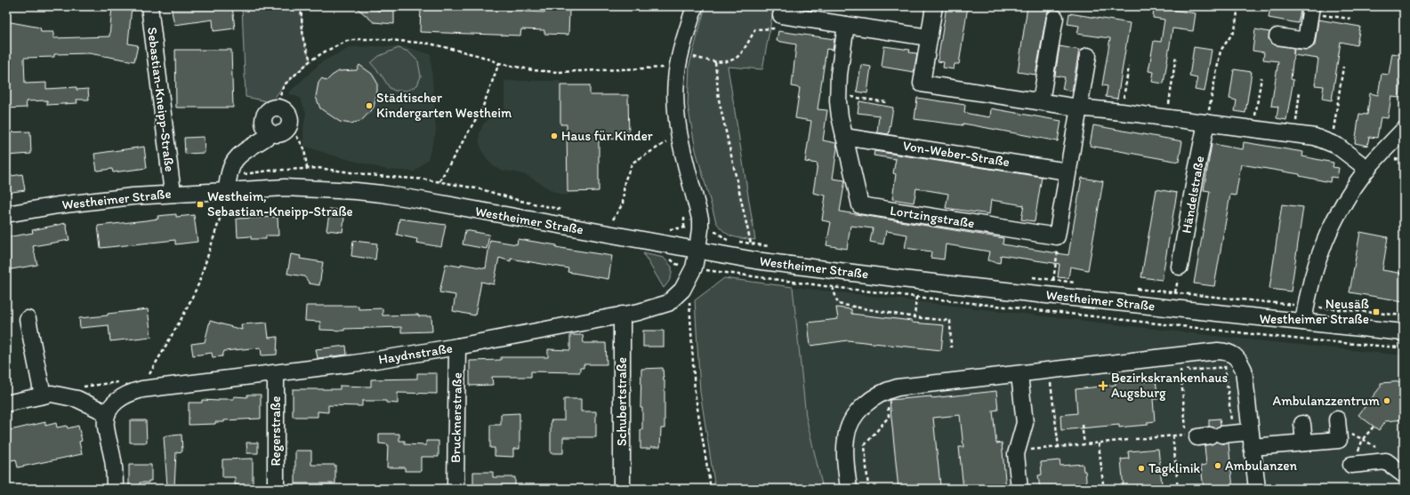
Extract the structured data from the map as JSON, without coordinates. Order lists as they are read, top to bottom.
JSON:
{
  "streets": {
    "street": [
      "Sebastian-Kneipp-Straße",
      "Von-Weber-Straße",
      "Händelstraße",
      "Westheimer Straße",
      "Lortzingstraße",
      "Haydnstraße",
      "Schubertstraße",
      "Brucknerstraße",
      "Regerstraße"
    ]
  },
  "crossings": [
    ["Sebastian-Kneipp-Straße", "Westheimer Straße"],
    ["Von-Weber-Straße", "Lortzingstraße"],
    ["Westheimer Straße", "Haydnstraße"],
    ["Haydnstraße", "Schubertstraße"],
    ["Haydnstraße", "Brucknerstraße"],
    ["Haydnstraße", "Regerstraße"]
  ],
  "places": {
    "other": [
      "Städtischer Kindergarten Westheim",
      "Haus für Kinder",
      "Ambulanzzentrum",
      "Ambulanzen",
      "Tagklinik"
    ],
    "transit": ["Westheim, Sebastian-Kneipp-Straße", "Neusäß Westheimer Straße"],
    "health": ["Bezirkskrankenhaus Augsburg"]
  }
}
